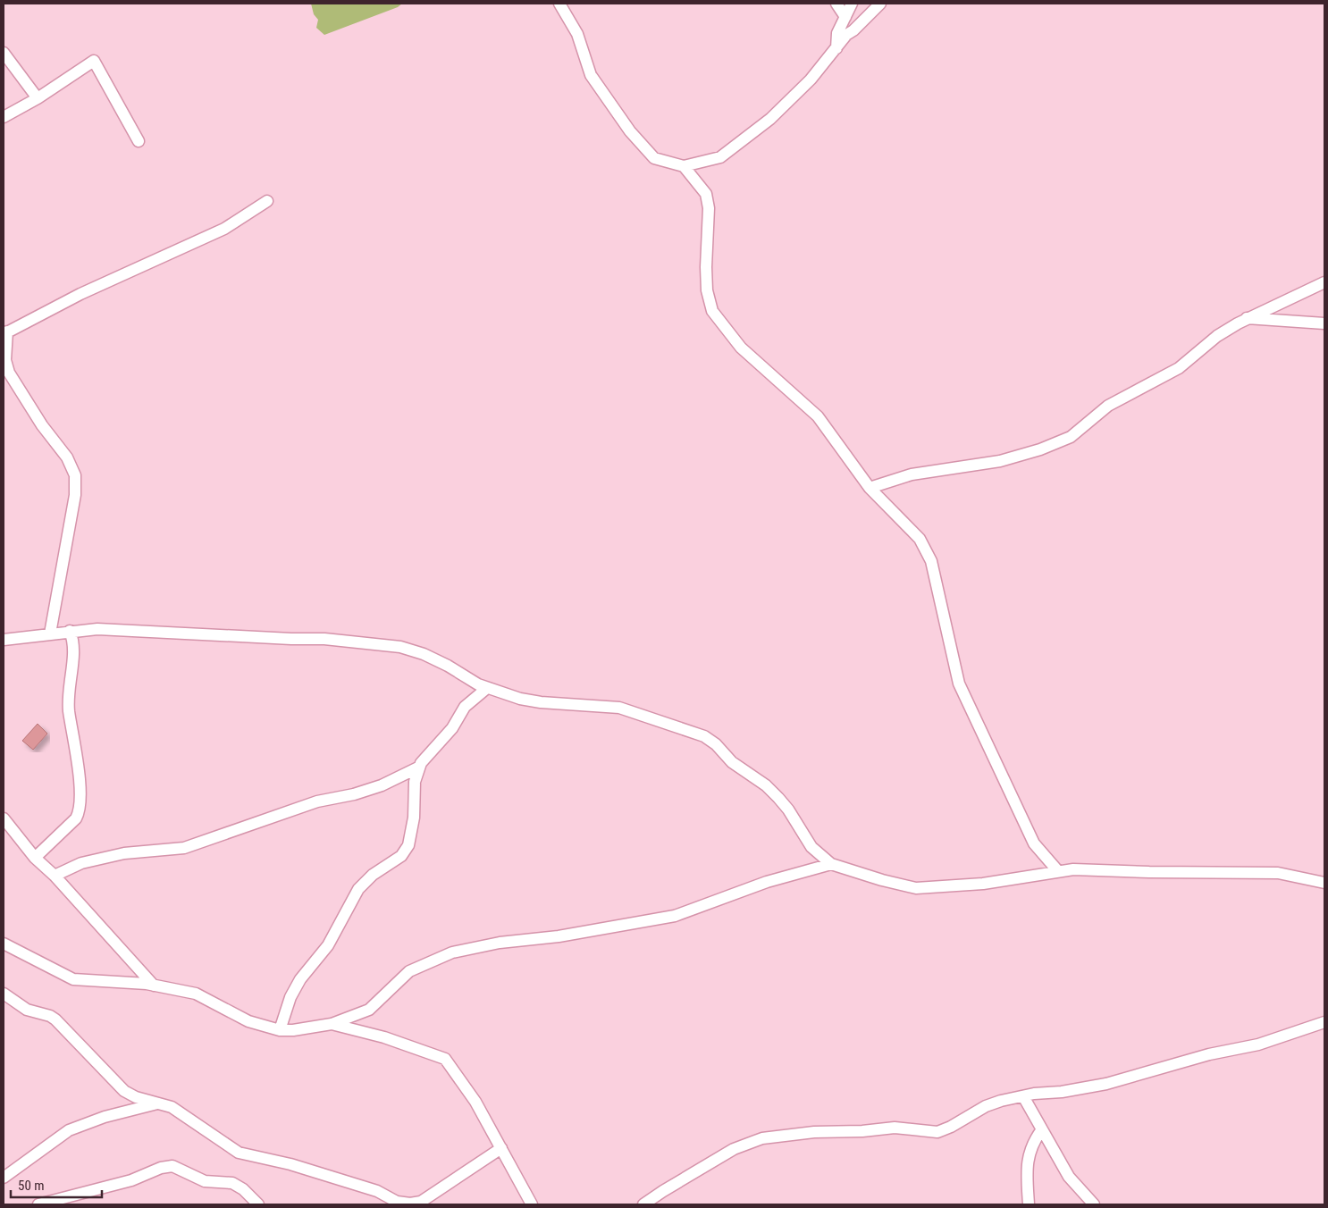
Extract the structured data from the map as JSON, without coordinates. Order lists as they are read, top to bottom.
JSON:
{
  "scale_bar": "50 m"
}
